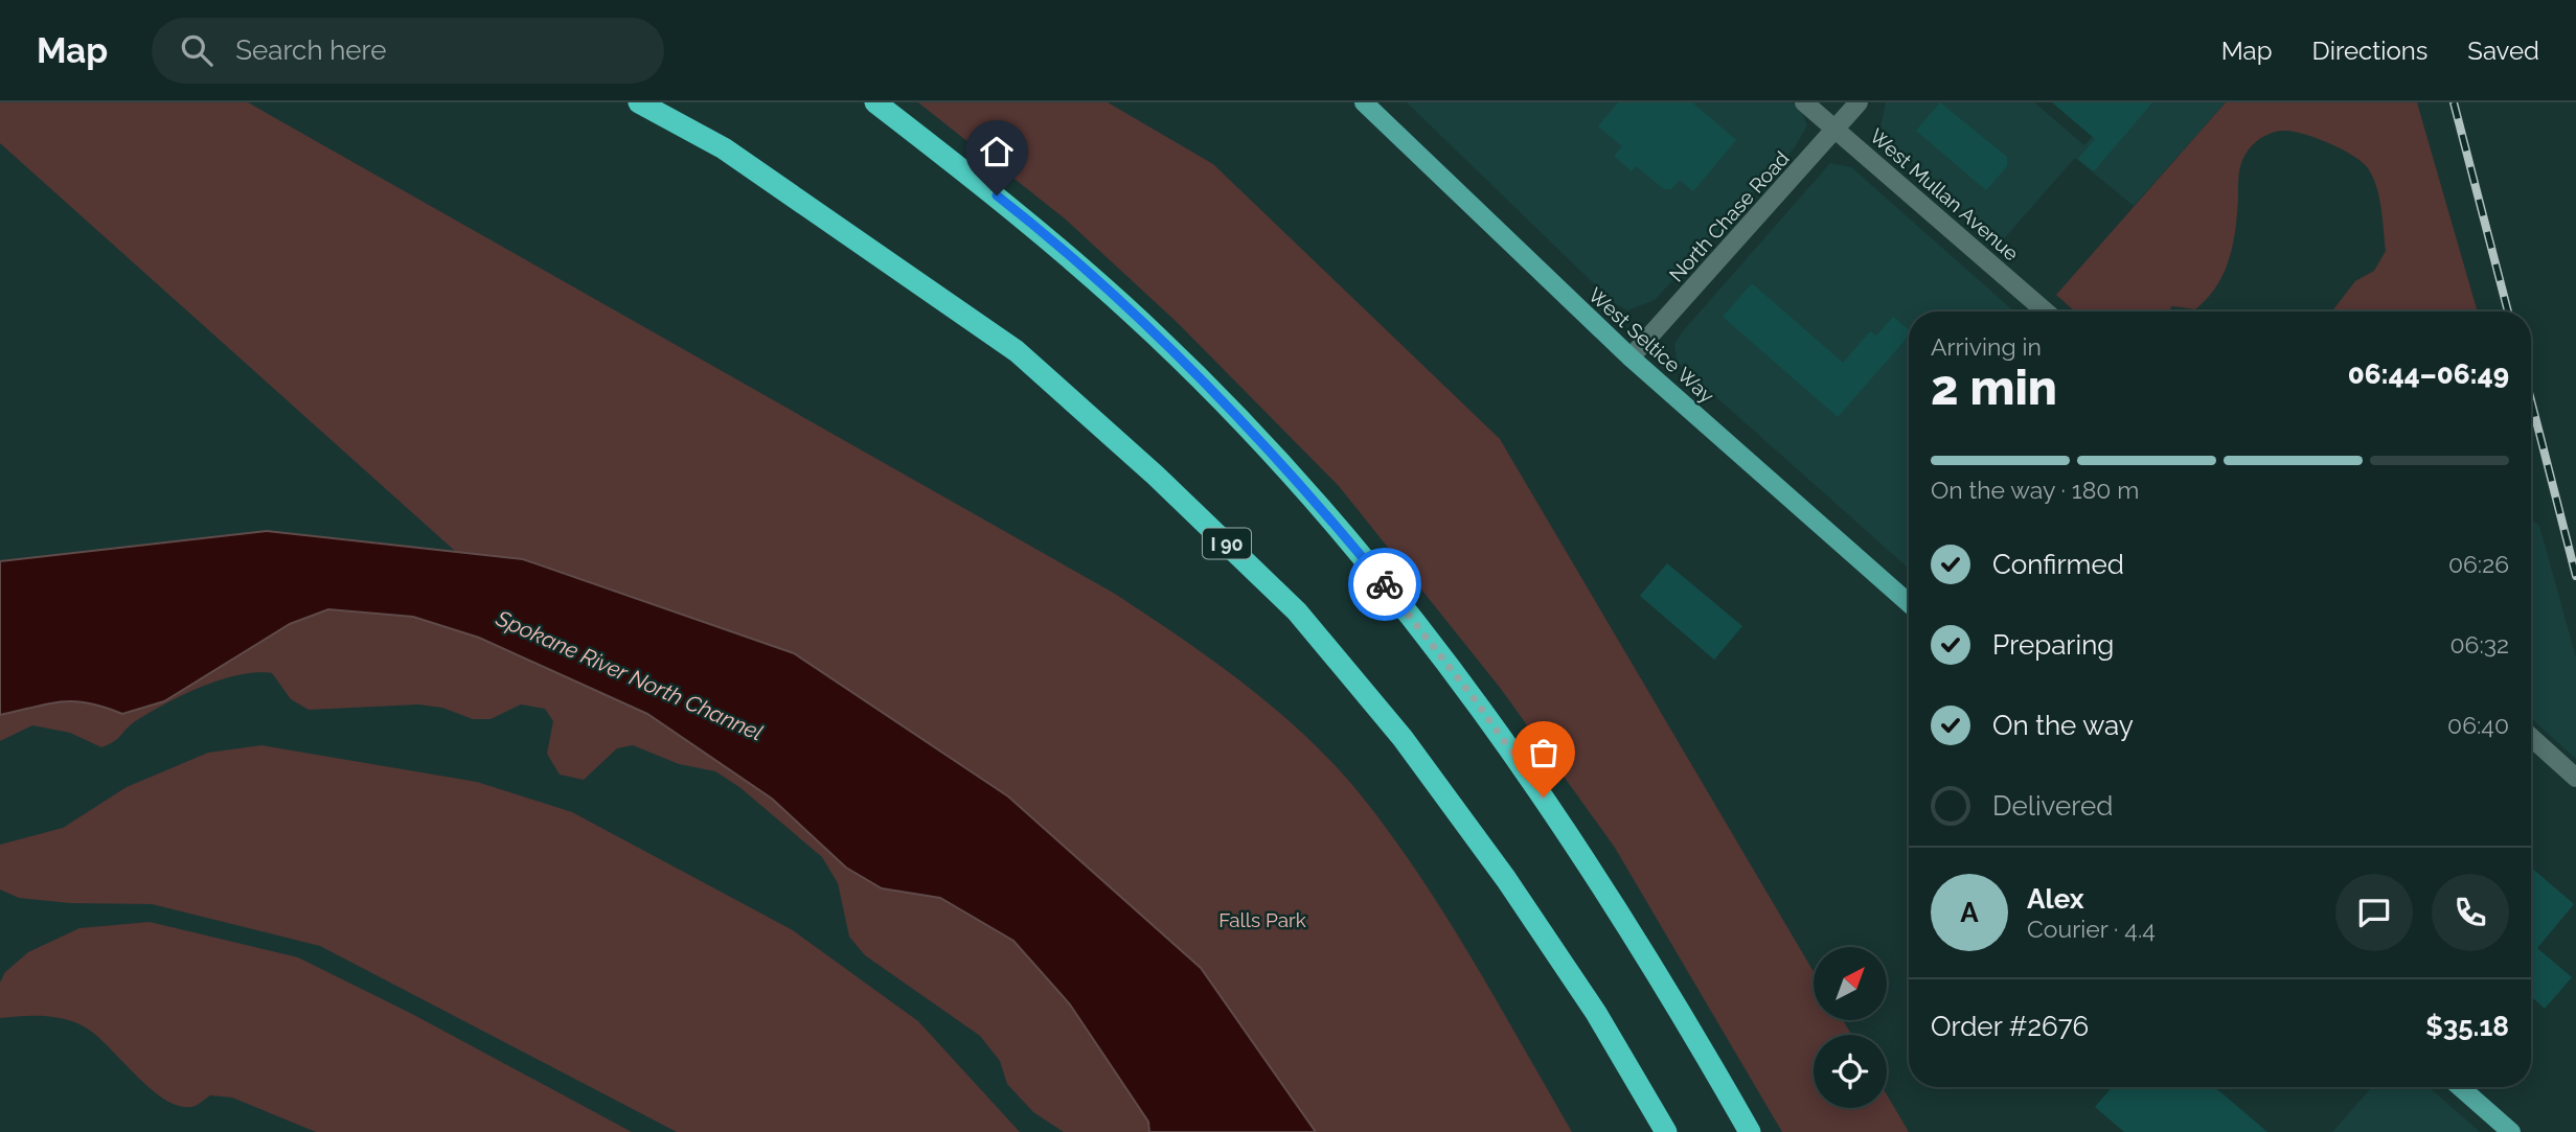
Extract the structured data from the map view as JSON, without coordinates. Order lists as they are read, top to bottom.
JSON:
{
  "streets": {
    "highway": ["I 90"],
    "main road": ["West Seltice Way"],
    "street": ["West Mullan Avenue", "North Chase Road"]
  },
  "crossings": [
    ["West Mullan Avenue", "North Chase Road"],
    ["North Chase Road", "West Seltice Way"]
  ],
  "water": ["Spokane River North Channel"],
  "parks": ["Falls Park"],
  "north": "top right",
  "page": {
    "header": "Map",
    "search": "Search here",
    "nav": ["Map", "Directions", "Saved"],
    "heading": ["2 min", "Arriving in", "06:44–06:49"],
    "panel": [
      "Alex",
      "Courier · 4.4",
      "Order #2676",
      "$35.18"
    ],
    "bar": "On the way · 180 m",
    "list": [
      ["Confirmed", "06:26"],
      ["Preparing", "06:32"],
      ["On the way", "06:40"],
      "Delivered"
    ],
    "round": "A"
  }
}
